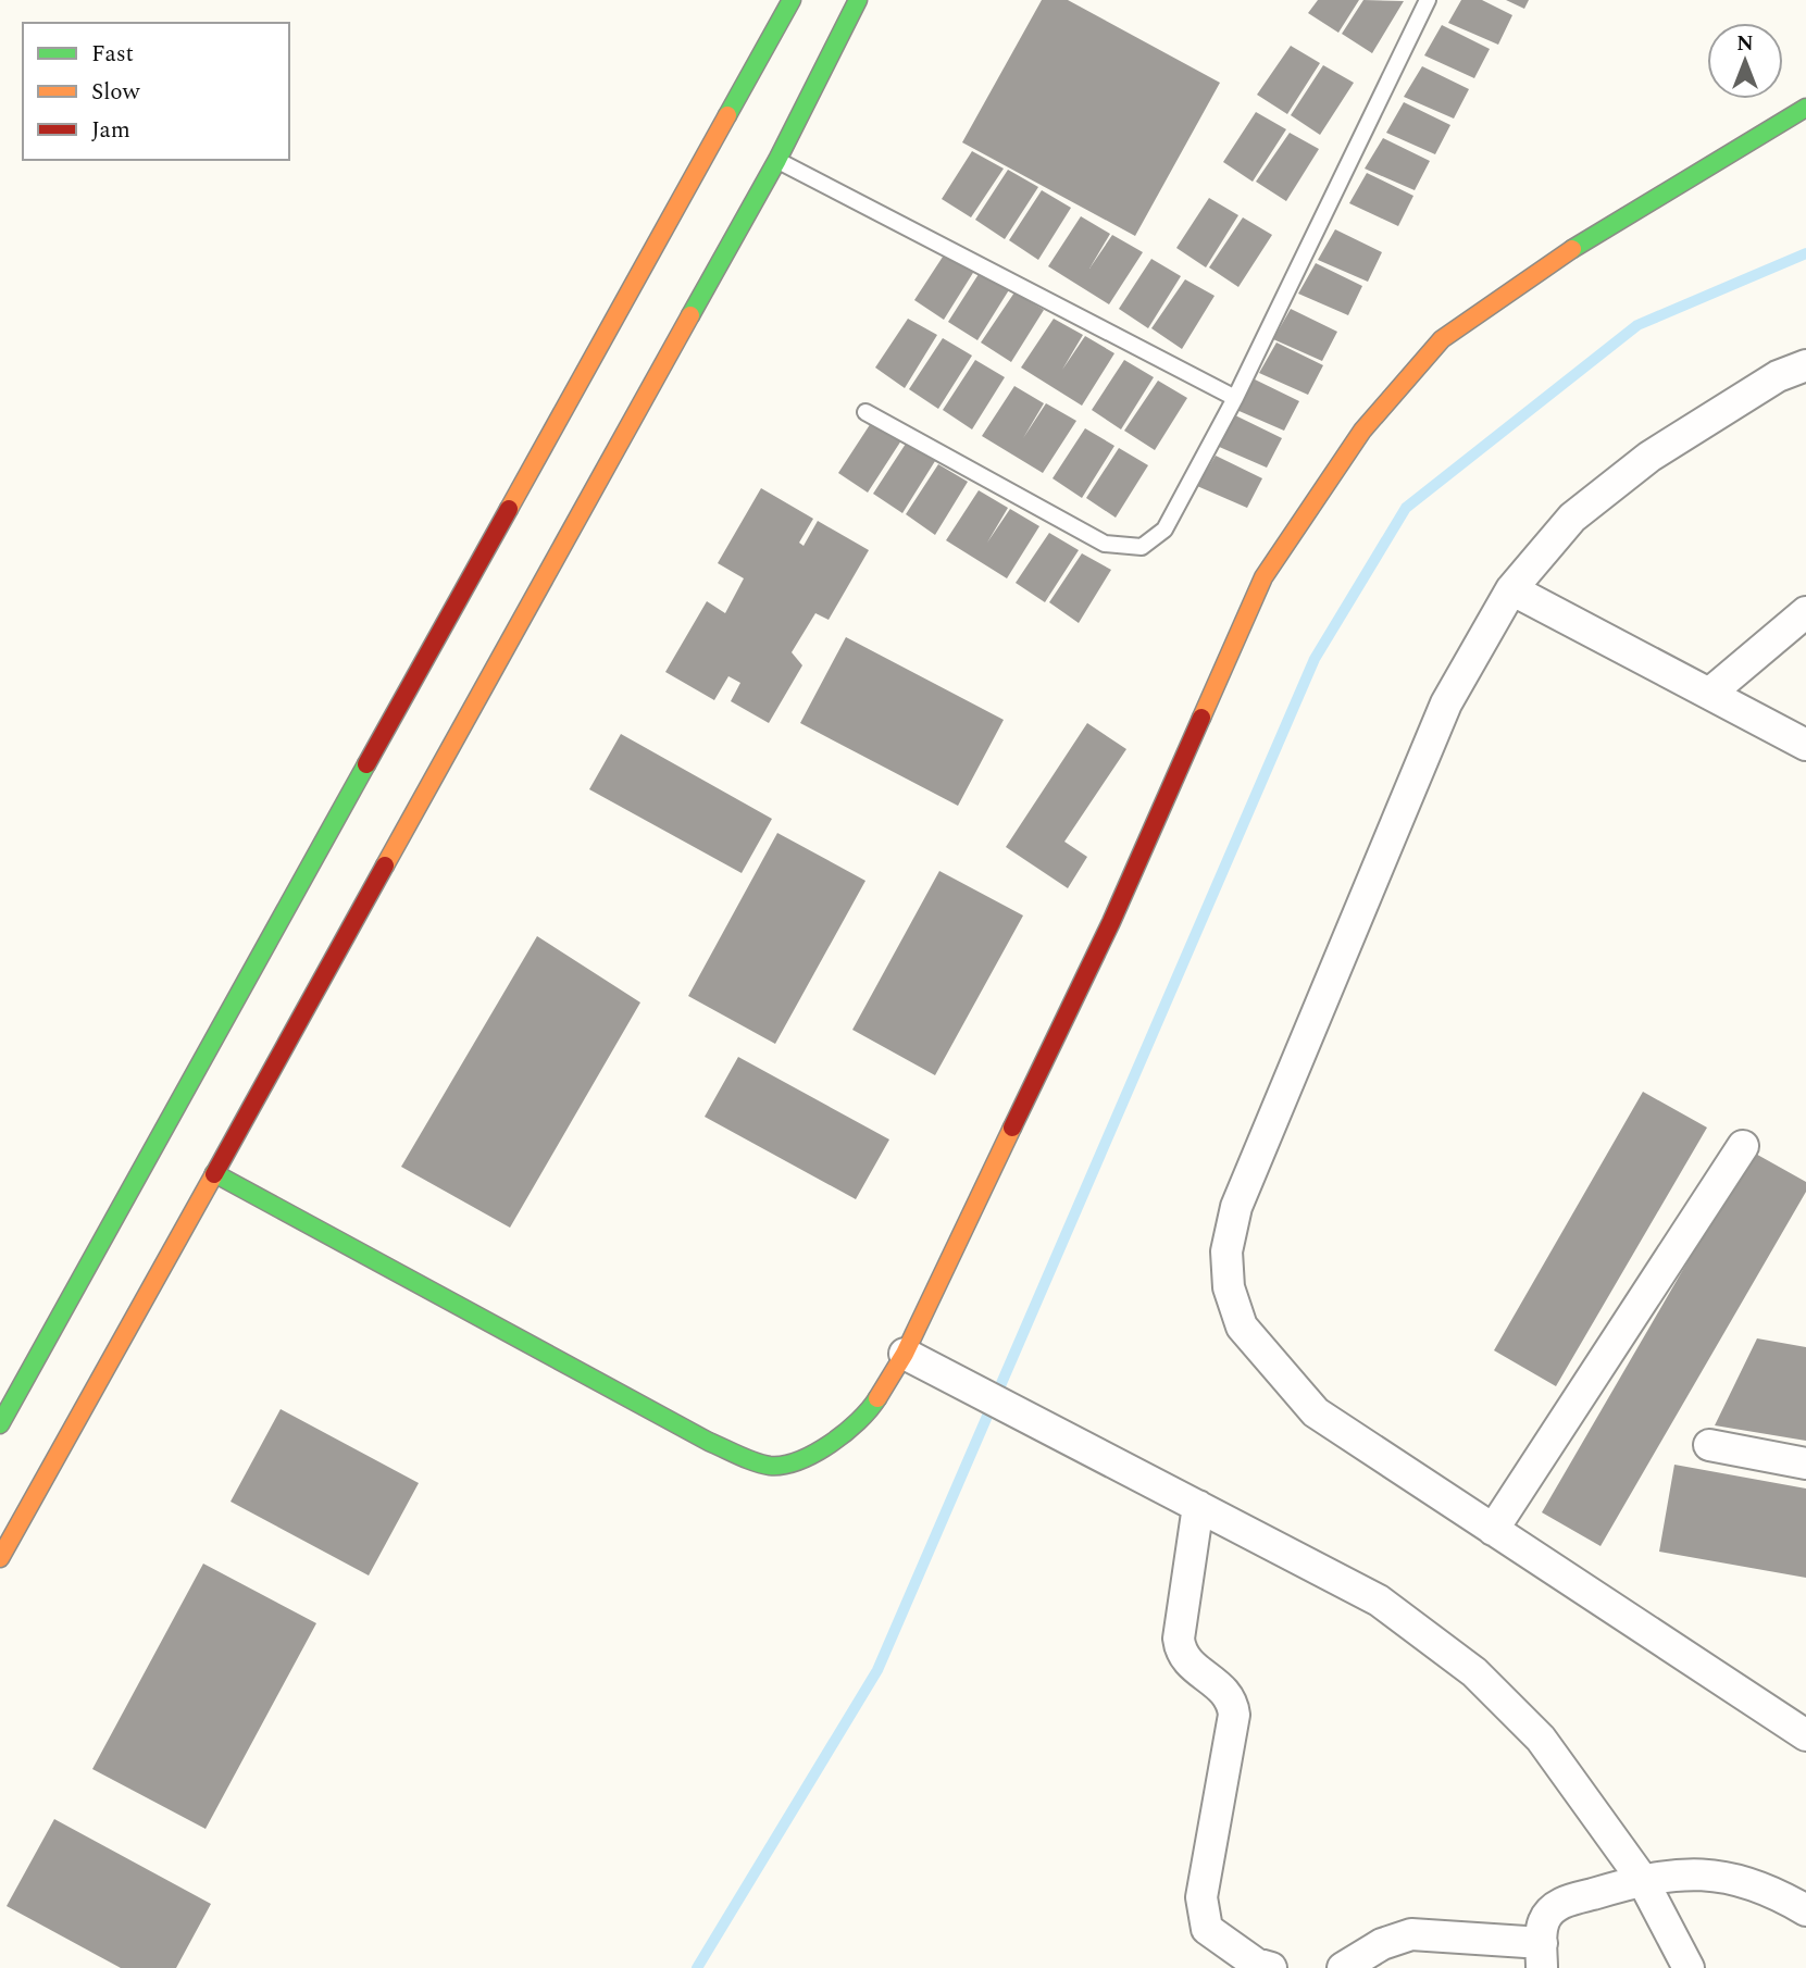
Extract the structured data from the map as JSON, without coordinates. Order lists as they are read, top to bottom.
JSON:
{
  "legend": ["Fast", "Slow", "Jam"],
  "north": "top"
}
